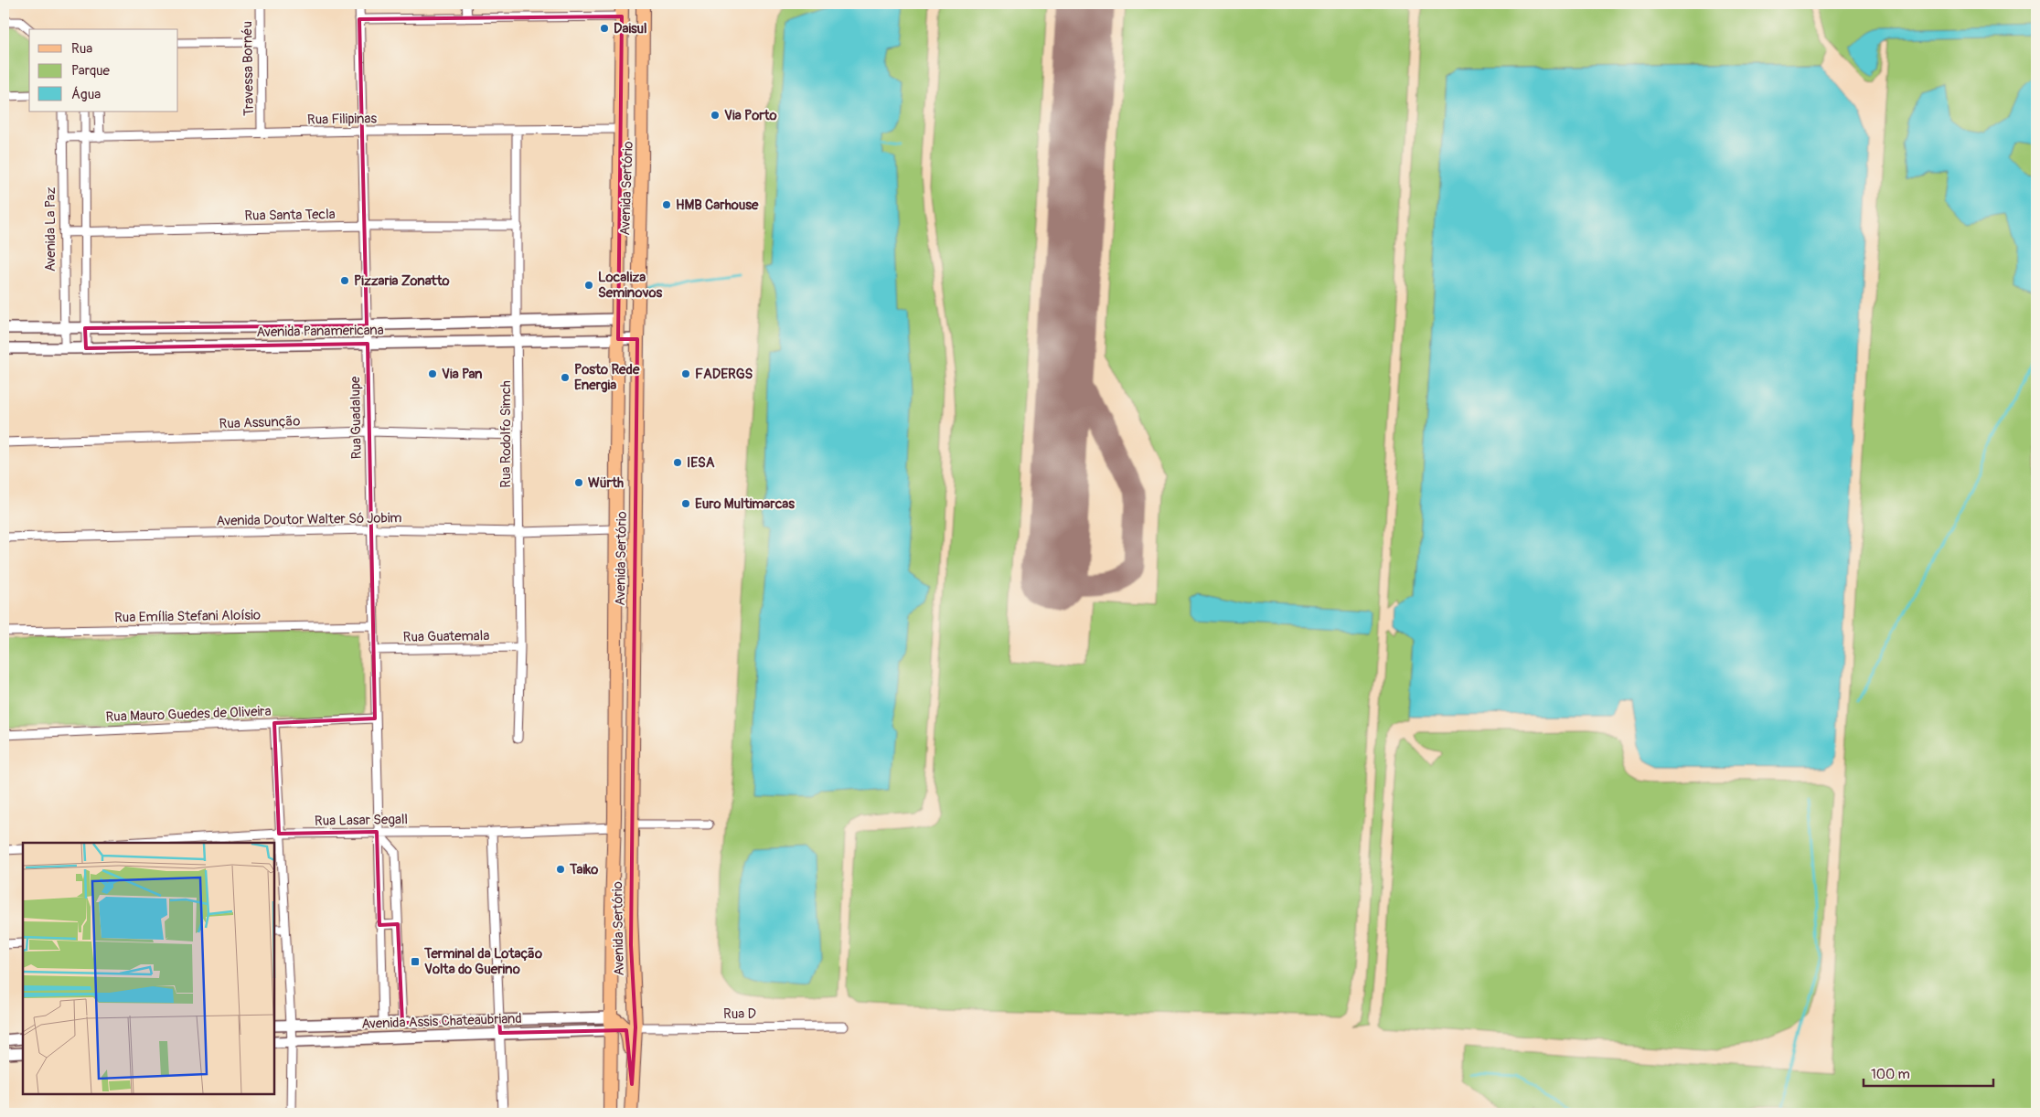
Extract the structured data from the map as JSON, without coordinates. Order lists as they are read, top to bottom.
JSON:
{
  "streets": {
    "main road": ["Avenida Sertório"],
    "street": [
      "Travessa Bornéu",
      "Rua Filipinas",
      "Rua Santa Tecla",
      "Avenida La Paz",
      "Avenida Panamericana",
      "Rua Guadalupe",
      "Rua Assunção",
      "Rua Rodolfo Simch",
      "Avenida Doutor Walter Só Jobim",
      "Rua Emília Stefani Aloísio",
      "Rua Guatemala",
      "Rua Mauro Guedes de Oliveira",
      "Rua Lasar Segall",
      "Rua D",
      "Avenida Assis Chateaubriand"
    ]
  },
  "crossings": [
    ["Travessa Bornéu", "Rua Filipinas"],
    ["Rua Filipinas", "Avenida Sertório"],
    ["Rua Filipinas", "Avenida La Paz"],
    ["Rua Filipinas", "Rua Guadalupe"],
    ["Rua Filipinas", "Rua Rodolfo Simch"],
    ["Avenida Sertório", "Avenida Panamericana"],
    ["Avenida Sertório", "Avenida Doutor Walter Só Jobim"],
    ["Avenida Sertório", "Rua Lasar Segall"],
    ["Avenida Sertório", "Rua D"],
    ["Avenida Sertório", "Avenida Assis Chateaubriand"],
    ["Rua Santa Tecla", "Avenida La Paz"],
    ["Rua Santa Tecla", "Rua Guadalupe"],
    ["Rua Santa Tecla", "Rua Rodolfo Simch"],
    ["Avenida La Paz", "Avenida Panamericana"],
    ["Avenida Panamericana", "Rua Guadalupe"],
    ["Avenida Panamericana", "Rua Rodolfo Simch"],
    ["Rua Guadalupe", "Rua Assunção"],
    ["Rua Guadalupe", "Avenida Doutor Walter Só Jobim"],
    ["Rua Guadalupe", "Rua Emília Stefani Aloísio"],
    ["Rua Guadalupe", "Rua Guatemala"],
    ["Rua Guadalupe", "Rua Mauro Guedes de Oliveira"],
    ["Rua Guadalupe", "Rua Lasar Segall"],
    ["Rua Guadalupe", "Avenida Assis Chateaubriand"],
    ["Rua Assunção", "Rua Rodolfo Simch"],
    ["Rua Rodolfo Simch", "Avenida Doutor Walter Só Jobim"],
    ["Rua Rodolfo Simch", "Rua Guatemala"]
  ],
  "places": {
    "other": [
      "Daisul",
      "Via Porto",
      "HMB Carhouse",
      "Pizzaria Zonatto",
      "Localiza Seminovos",
      "Via Pan",
      "FADERGS",
      "Posto Rede Energia",
      "IESA",
      "Würth",
      "Euro Multimarcas",
      "Taiko"
    ],
    "transit": ["Terminal da Lotação Volta do Guerino"]
  },
  "legend": ["Rua", "Parque", "Água"],
  "scale_bar": "100 m"
}
